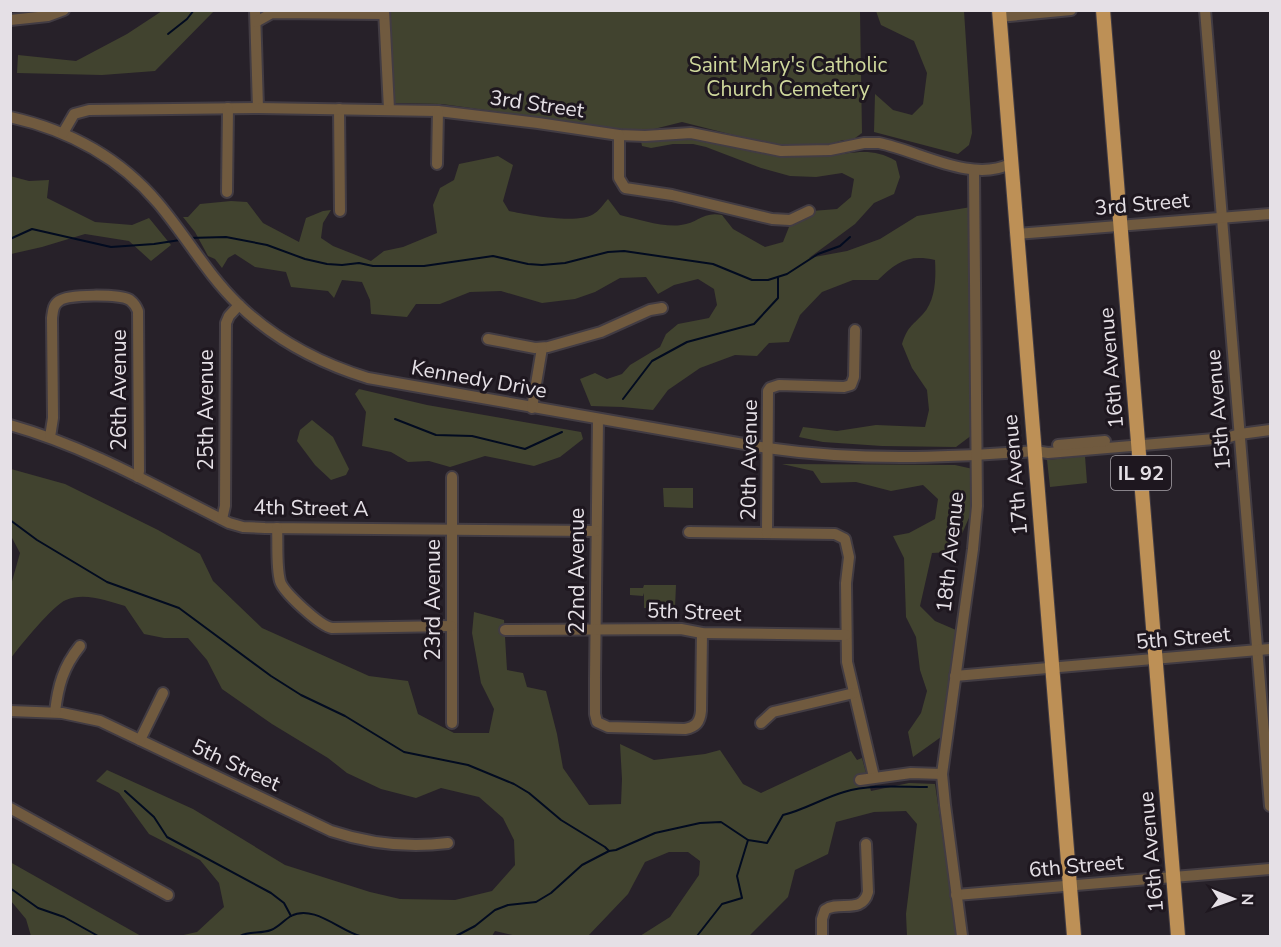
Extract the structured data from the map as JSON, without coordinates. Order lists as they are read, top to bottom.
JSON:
{
  "streets": {
    "main road": ["16th Avenue", "IL 92", "17th Avenue"],
    "street": [
      "3rd Street",
      "Kennedy Drive",
      "26th Avenue",
      "25th Avenue",
      "15th Avenue",
      "20th Avenue",
      "4th Street A",
      "18th Avenue",
      "22nd Avenue",
      "23rd Avenue",
      "5th Street",
      "6th Street"
    ]
  },
  "crossings": [
    ["3rd Street", "16th Avenue"],
    ["3rd Street", "Kennedy Drive"],
    ["3rd Street", "15th Avenue"],
    ["3rd Street", "17th Avenue"],
    ["3rd Street", "18th Avenue"],
    ["16th Avenue", "Kennedy Drive"],
    ["16th Avenue", "5th Street"],
    ["16th Avenue", "6th Street"],
    ["Kennedy Drive", "25th Avenue"],
    ["Kennedy Drive", "15th Avenue"],
    ["Kennedy Drive", "20th Avenue"],
    ["Kennedy Drive", "17th Avenue"],
    ["Kennedy Drive", "18th Avenue"],
    ["Kennedy Drive", "22nd Avenue"],
    ["26th Avenue", "4th Street A"],
    ["25th Avenue", "4th Street A"],
    ["15th Avenue", "5th Street"],
    ["17th Avenue", "5th Street"],
    ["17th Avenue", "6th Street"],
    ["4th Street A", "22nd Avenue"],
    ["4th Street A", "23rd Avenue"],
    ["18th Avenue", "5th Street"],
    ["18th Avenue", "6th Street"],
    ["22nd Avenue", "5th Street"]
  ],
  "parks": ["Saint Mary's Catholic Church Cemetery"],
  "north": "right"
}
